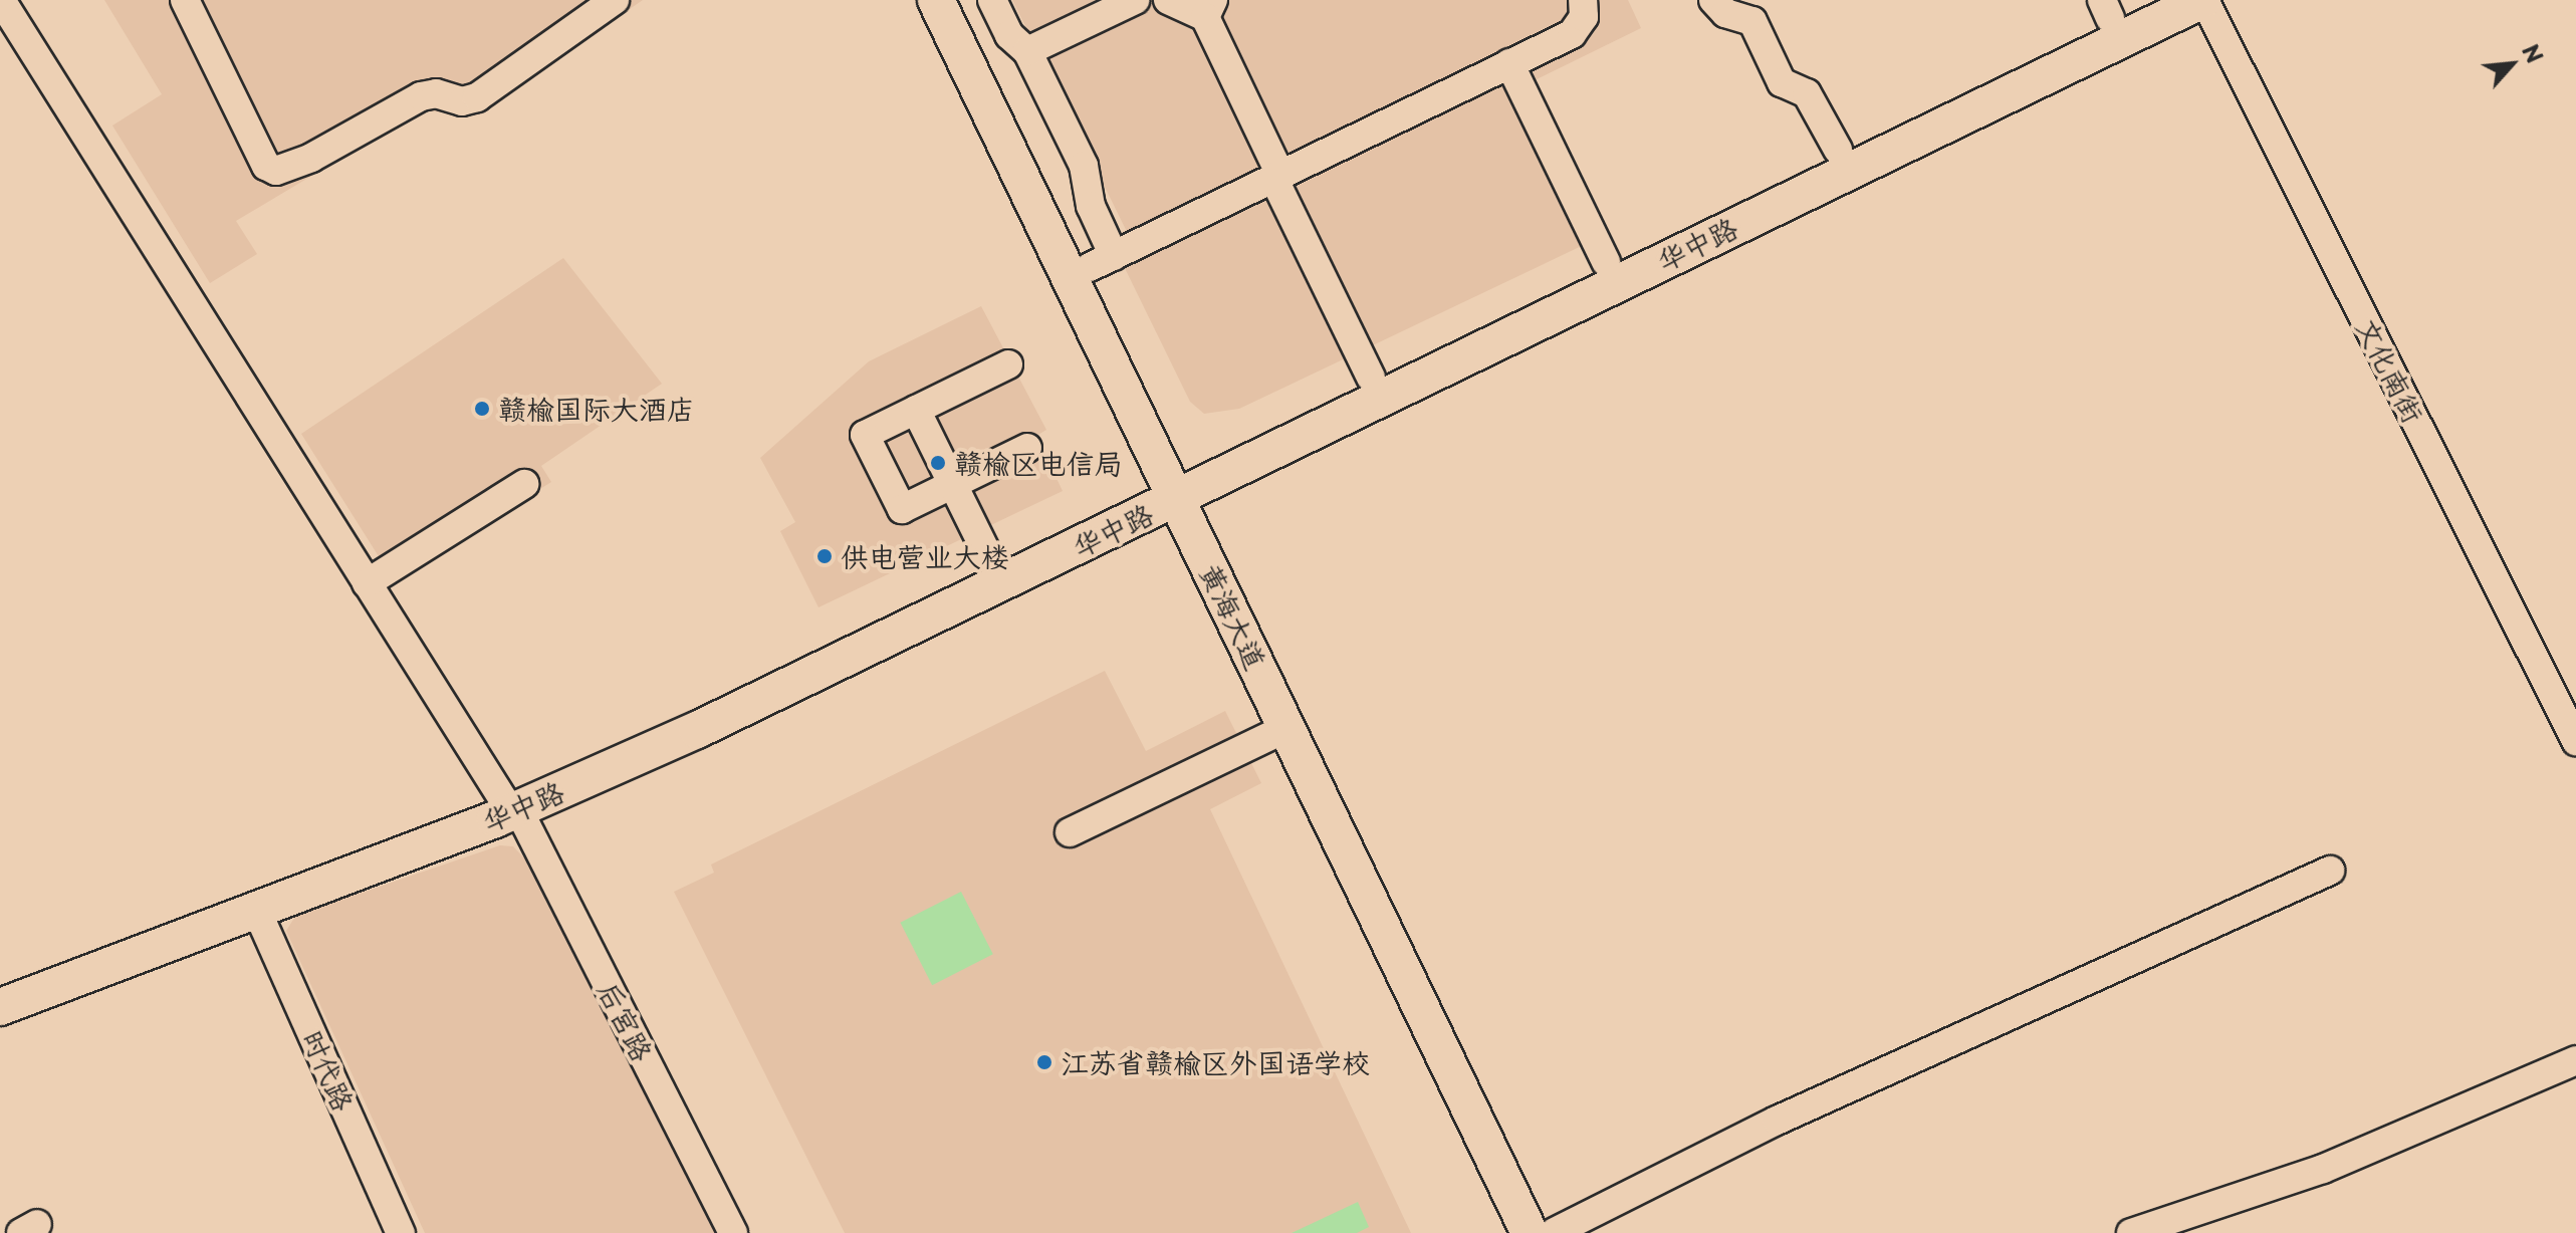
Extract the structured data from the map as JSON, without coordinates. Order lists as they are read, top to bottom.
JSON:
{
  "streets": {
    "main road": ["华中路", "黄海大道"],
    "street": ["文化南街", "后宫路", "时代路"]
  },
  "crossings": [
    ["华中路", "文化南街"],
    ["华中路", "黄海大道"],
    ["华中路", "后宫路"],
    ["华中路", "时代路"]
  ],
  "places": [
    "赣榆国际大酒店",
    "赣榆区电信局",
    "供电营业大楼",
    "江苏省赣榆区外国语学校"
  ],
  "north": "top right"
}
